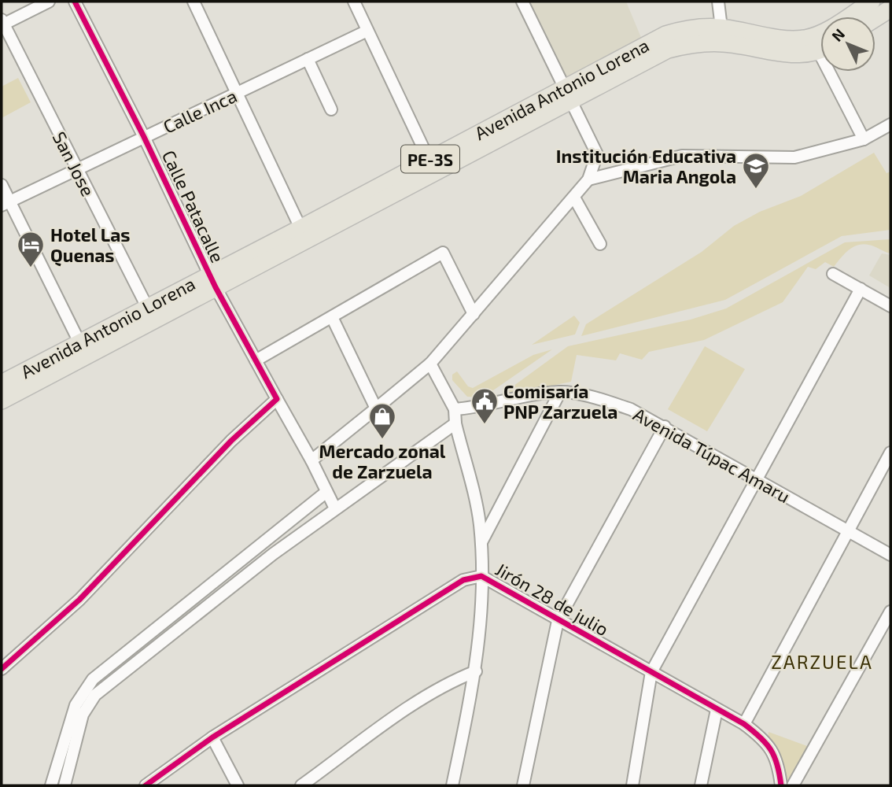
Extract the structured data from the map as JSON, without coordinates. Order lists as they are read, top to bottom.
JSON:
{
  "streets": {
    "highway": ["Avenida Antonio Lorena", "PE-3S"],
    "street": [
      "Calle Inca",
      "San Jose",
      "Calle Patacalle",
      "Avenida Túpac Amaru",
      "Jirón 28 de julio"
    ]
  },
  "crossings": [
    ["Avenida Antonio Lorena", "San Jose"],
    ["Avenida Antonio Lorena", "Calle Patacalle"],
    ["Calle Inca", "San Jose"],
    ["Calle Inca", "Calle Patacalle"]
  ],
  "districts": ["ZARZUELA"],
  "places": {
    "school or university": ["Institución Educativa Maria Angola"],
    "hotel": ["Hotel Las Quenas"],
    "public building": ["Comisaría PNP Zarzuela"],
    "shop": ["Mercado zonal de Zarzuela"]
  },
  "north": "top left"
}
